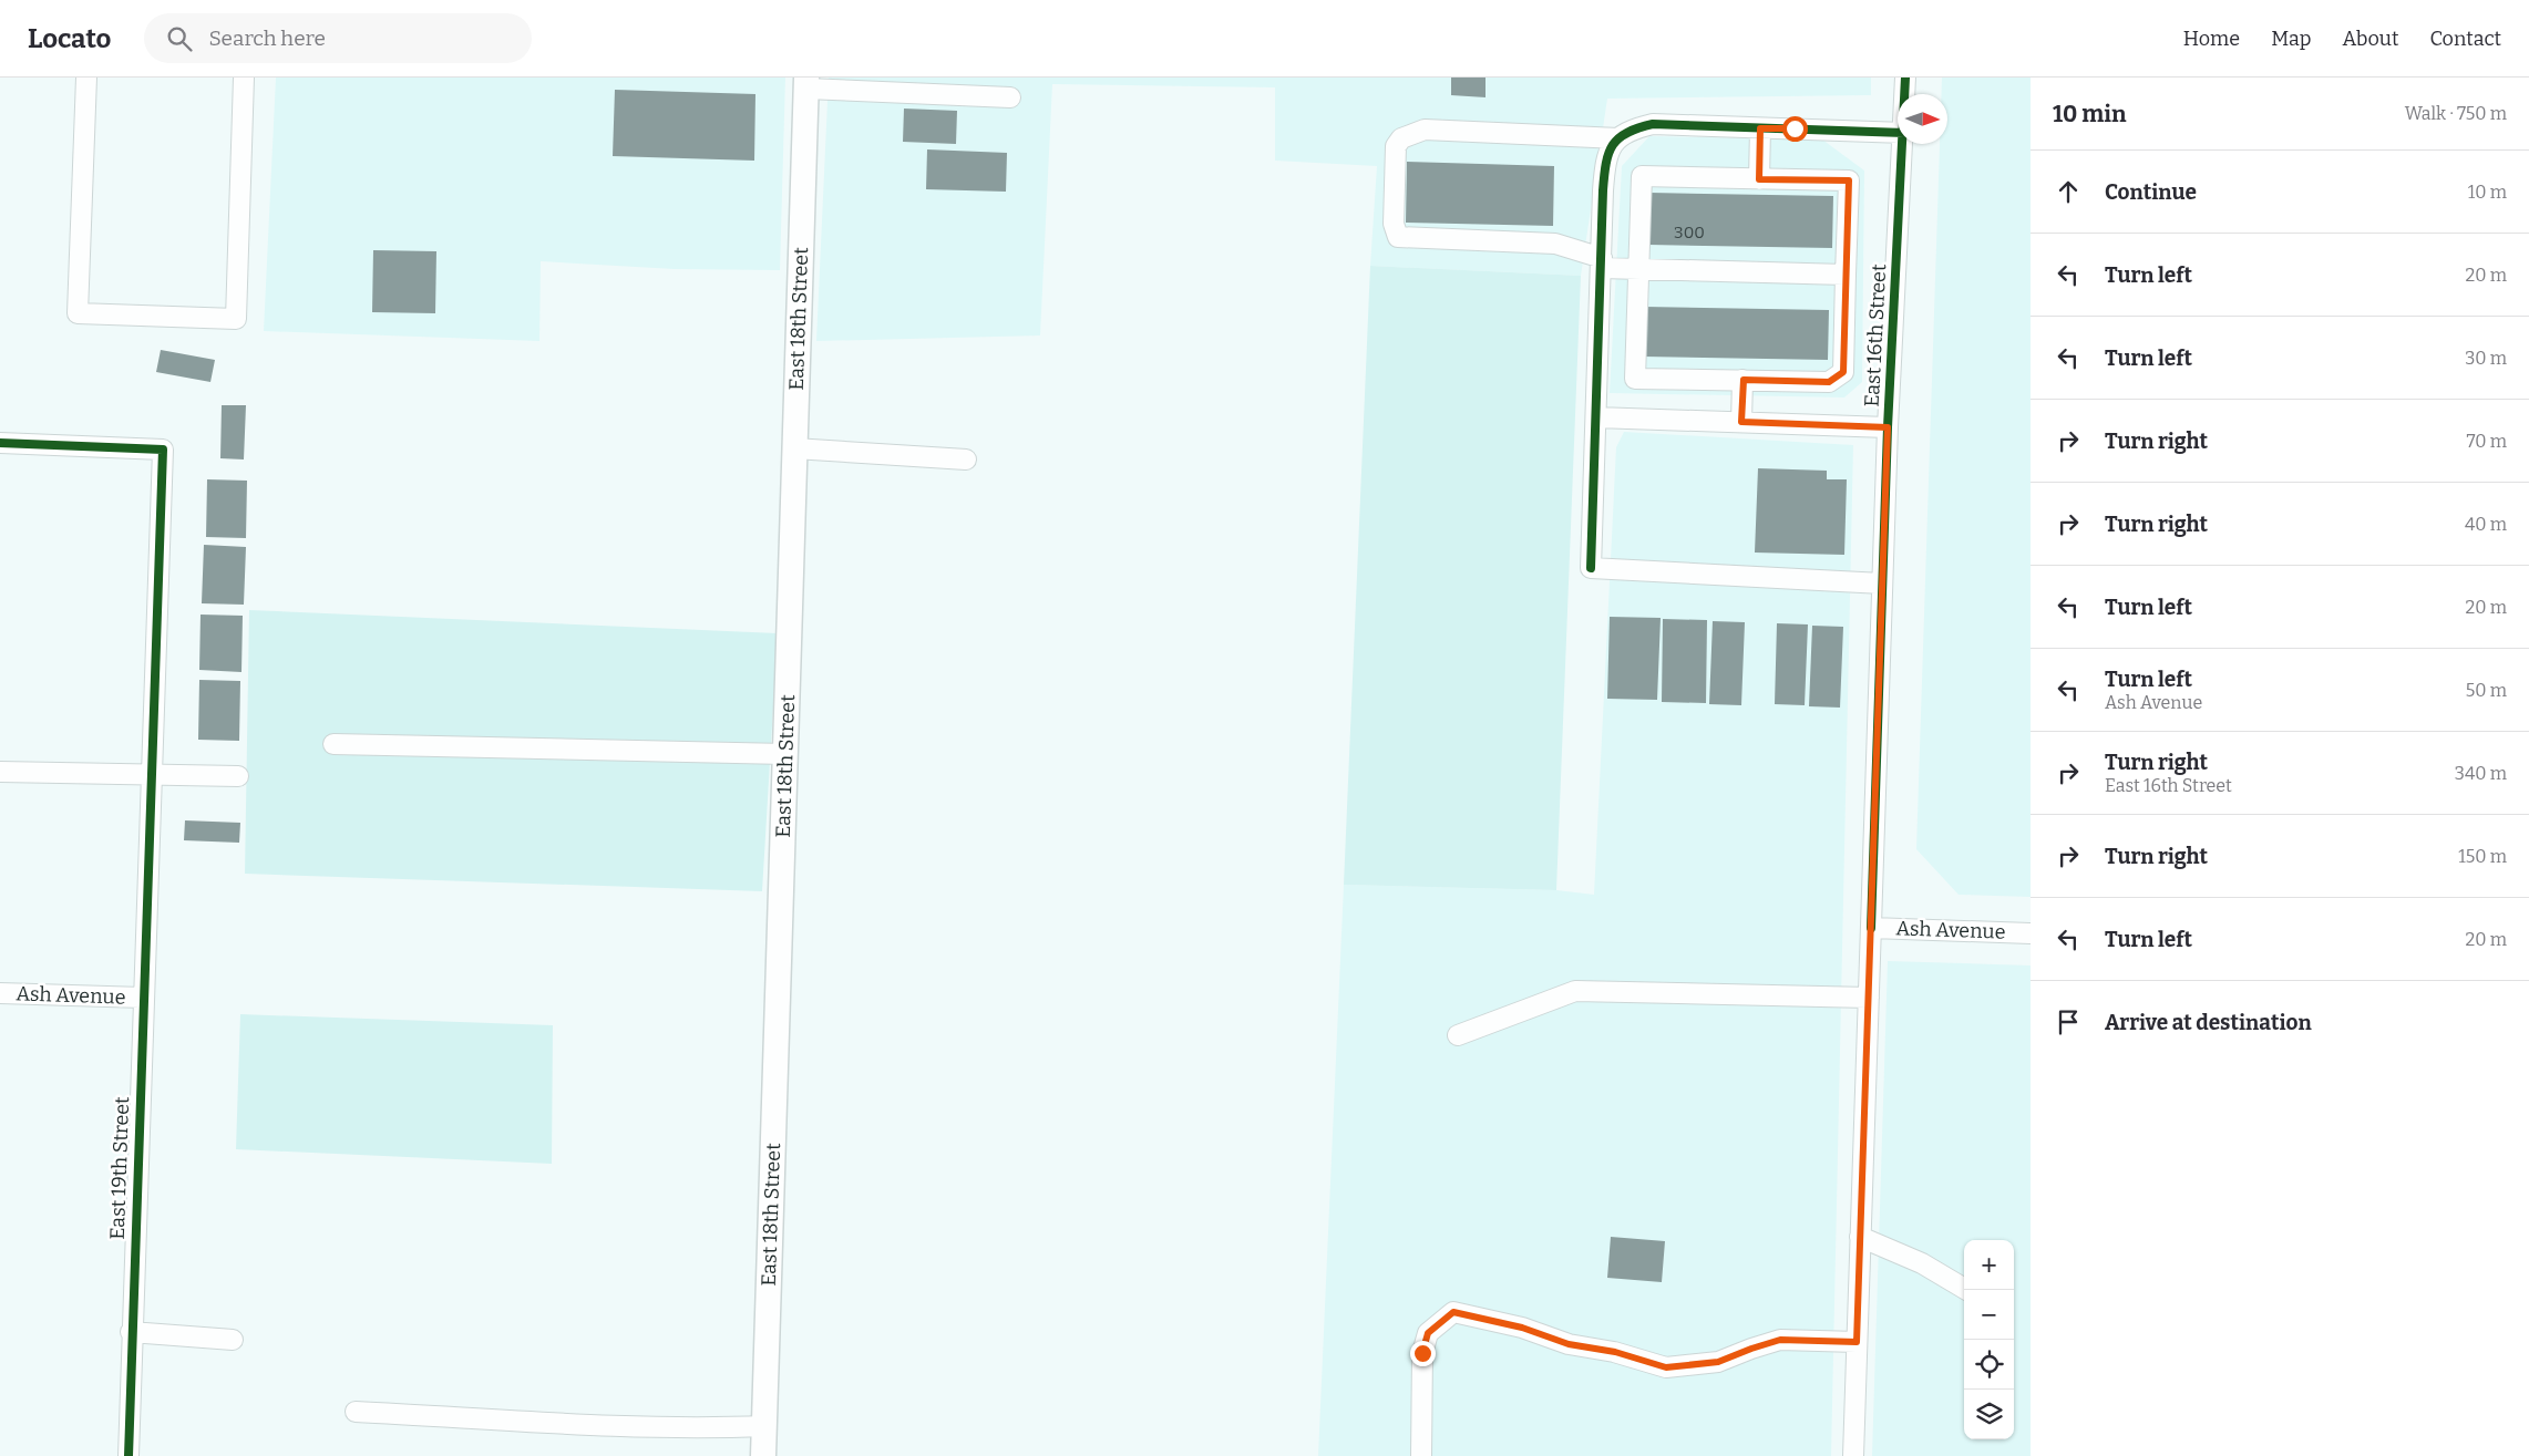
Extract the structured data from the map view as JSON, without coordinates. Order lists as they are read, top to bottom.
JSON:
{
  "streets": {
    "main road": ["East 18th Street"],
    "street": ["East 16th Street", "Ash Avenue", "East 19th Street"]
  },
  "crossings": [
    ["East 16th Street", "Ash Avenue"],
    ["Ash Avenue", "East 19th Street"]
  ],
  "house_numbers": ["300"],
  "north": "right",
  "page": {
    "header": "Locato",
    "search": "Search here",
    "nav": [
      "Home",
      "Map",
      "About",
      "Contact"
    ],
    "heading": ["10 min", "Walk · 750 m"],
    "list": [
      ["Continue", "10 m"],
      ["Turn left", "20 m"],
      ["Turn left", "30 m"],
      ["Turn right", "70 m"],
      ["Turn right", "40 m"],
      ["Turn left", "20 m"],
      ["Turn left", "Ash Avenue", "50 m"],
      ["Turn right", "East 16th Street", "340 m"],
      ["Turn right", "150 m"],
      ["Turn left", "20 m"],
      "Arrive at destination"
    ],
    "map_buttons": ["+", "−"]
  }
}
